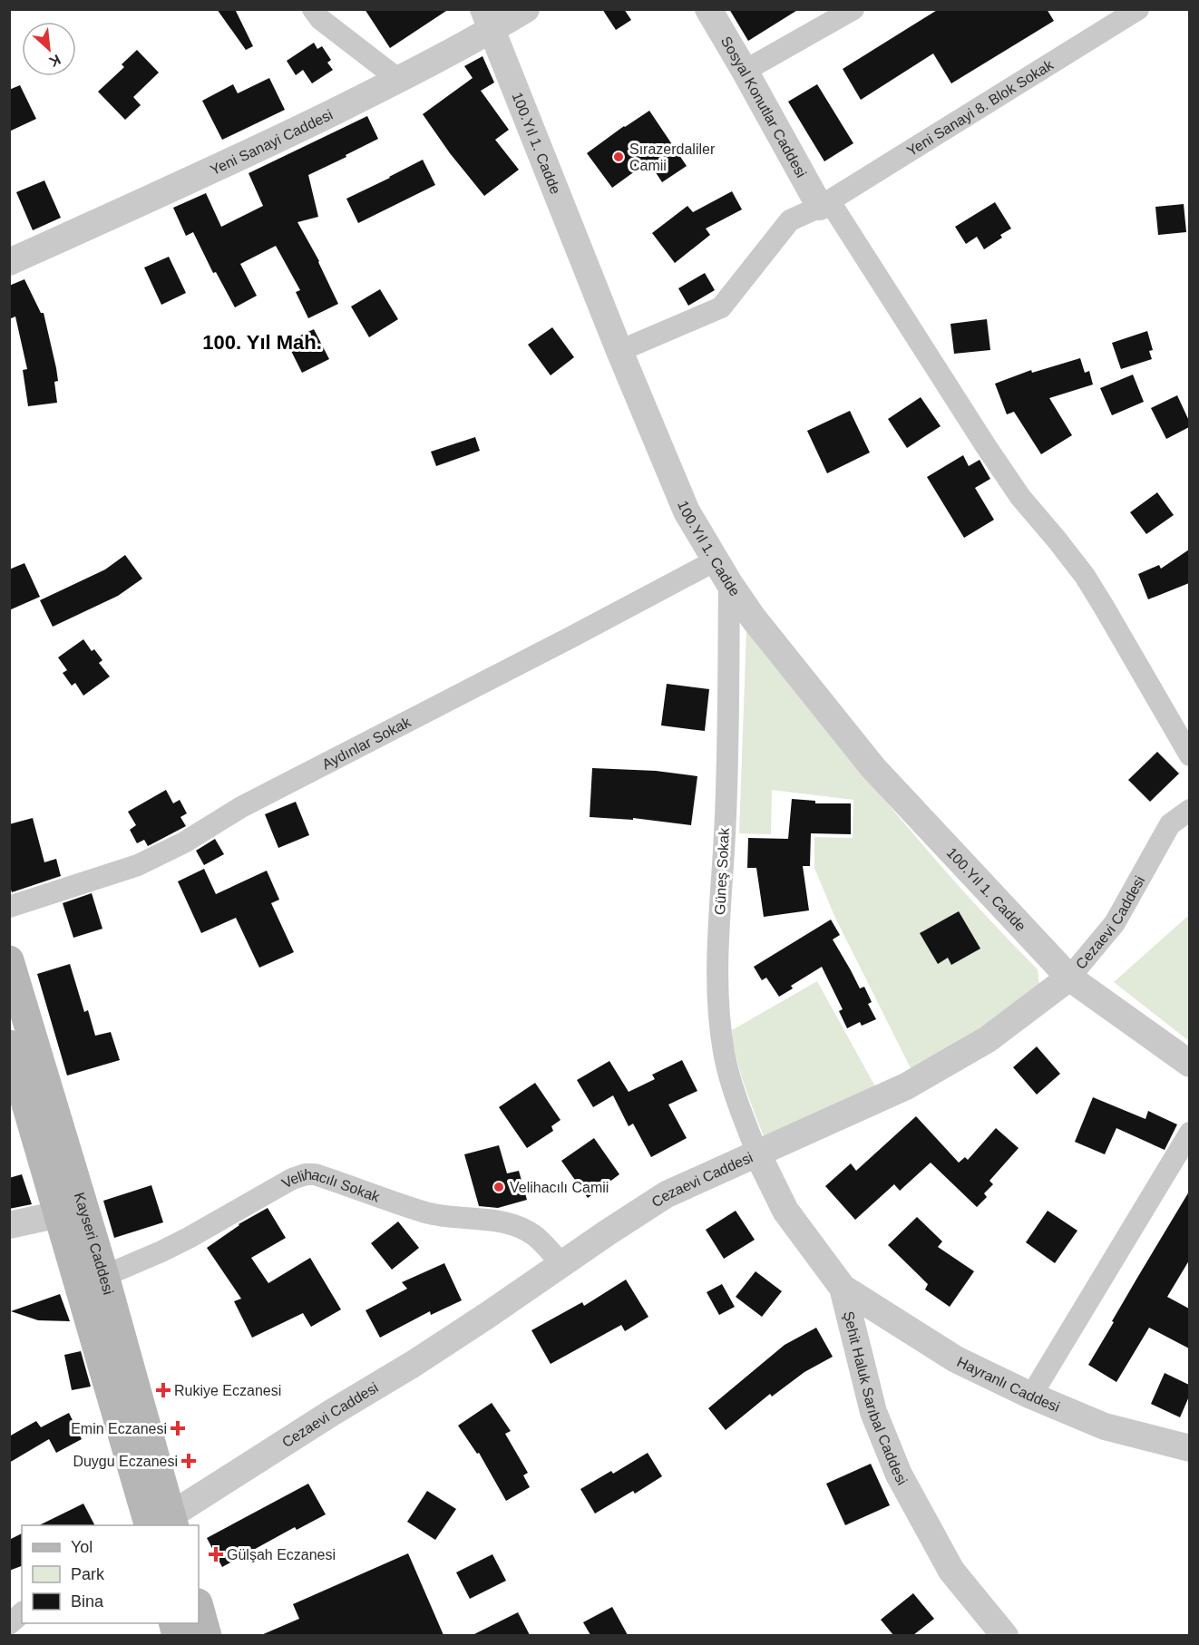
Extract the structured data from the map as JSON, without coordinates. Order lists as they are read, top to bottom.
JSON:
{
  "streets": {
    "main road": ["Kayseri Caddesi"],
    "street": [
      "Sosyal Konutlar Caddesi",
      "Yeni Sanayi 8. Blok Sokak",
      "Yeni Sanayi Caddesi",
      "100.Yıl 1. Cadde",
      "Aydınlar Sokak",
      "Güneş Sokak",
      "Cezaevi Caddesi",
      "Velihacılı Sokak",
      "Hayranlı Caddesi",
      "Şehit Haluk Sarıbal Caddesi"
    ]
  },
  "crossings": [
    ["Sosyal Konutlar Caddesi", "Yeni Sanayi 8. Blok Sokak"],
    ["Yeni Sanayi 8. Blok Sokak", "100.Yıl 1. Cadde"],
    ["Yeni Sanayi Caddesi", "100.Yıl 1. Cadde"],
    ["100.Yıl 1. Cadde", "Aydınlar Sokak"],
    ["100.Yıl 1. Cadde", "Güneş Sokak"],
    ["100.Yıl 1. Cadde", "Cezaevi Caddesi"],
    ["Güneş Sokak", "Cezaevi Caddesi"],
    ["Güneş Sokak", "Şehit Haluk Sarıbal Caddesi"],
    ["Cezaevi Caddesi", "Velihacılı Sokak"],
    ["Cezaevi Caddesi", "Kayseri Caddesi"],
    ["Cezaevi Caddesi", "Şehit Haluk Sarıbal Caddesi"],
    ["Velihacılı Sokak", "Kayseri Caddesi"],
    ["Hayranlı Caddesi", "Şehit Haluk Sarıbal Caddesi"]
  ],
  "districts": ["100. Yıl Mah."],
  "places": {
    "other": ["Sırazerdaliler Camii", "Velihacılı Camii"],
    "health": [
      "Rukiye Eczanesi",
      "Emin Eczanesi",
      "Duygu Eczanesi",
      "Gülşah Eczanesi"
    ]
  },
  "legend": ["Yol", "Park", "Bina"],
  "north": "bottom right"
}
